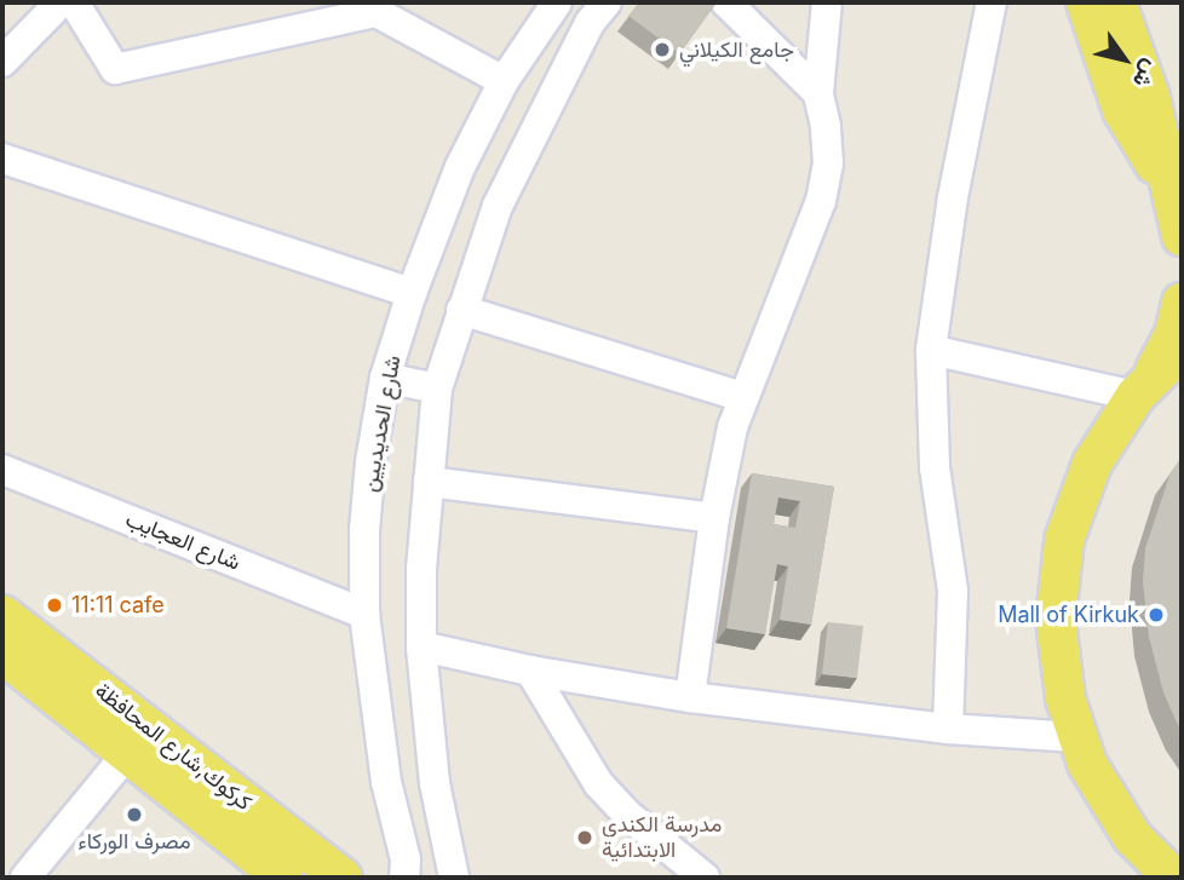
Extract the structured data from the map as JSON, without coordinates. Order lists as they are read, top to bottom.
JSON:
{
  "streets": {
    "main road": ["كركوك,شارع المحافظة"],
    "street": ["شارع الحديديين", "شارع العجايب"]
  },
  "crossings": [
    ["شارع الحديديين", "شارع العجايب"]
  ],
  "places": [
    "جامع الكيلاني",
    "11:11 cafe",
    "Mall of Kirkuk",
    "مصرف الوركاء",
    "مدرسة الكندي الابتدائية"
  ],
  "north": "bottom right"
}
